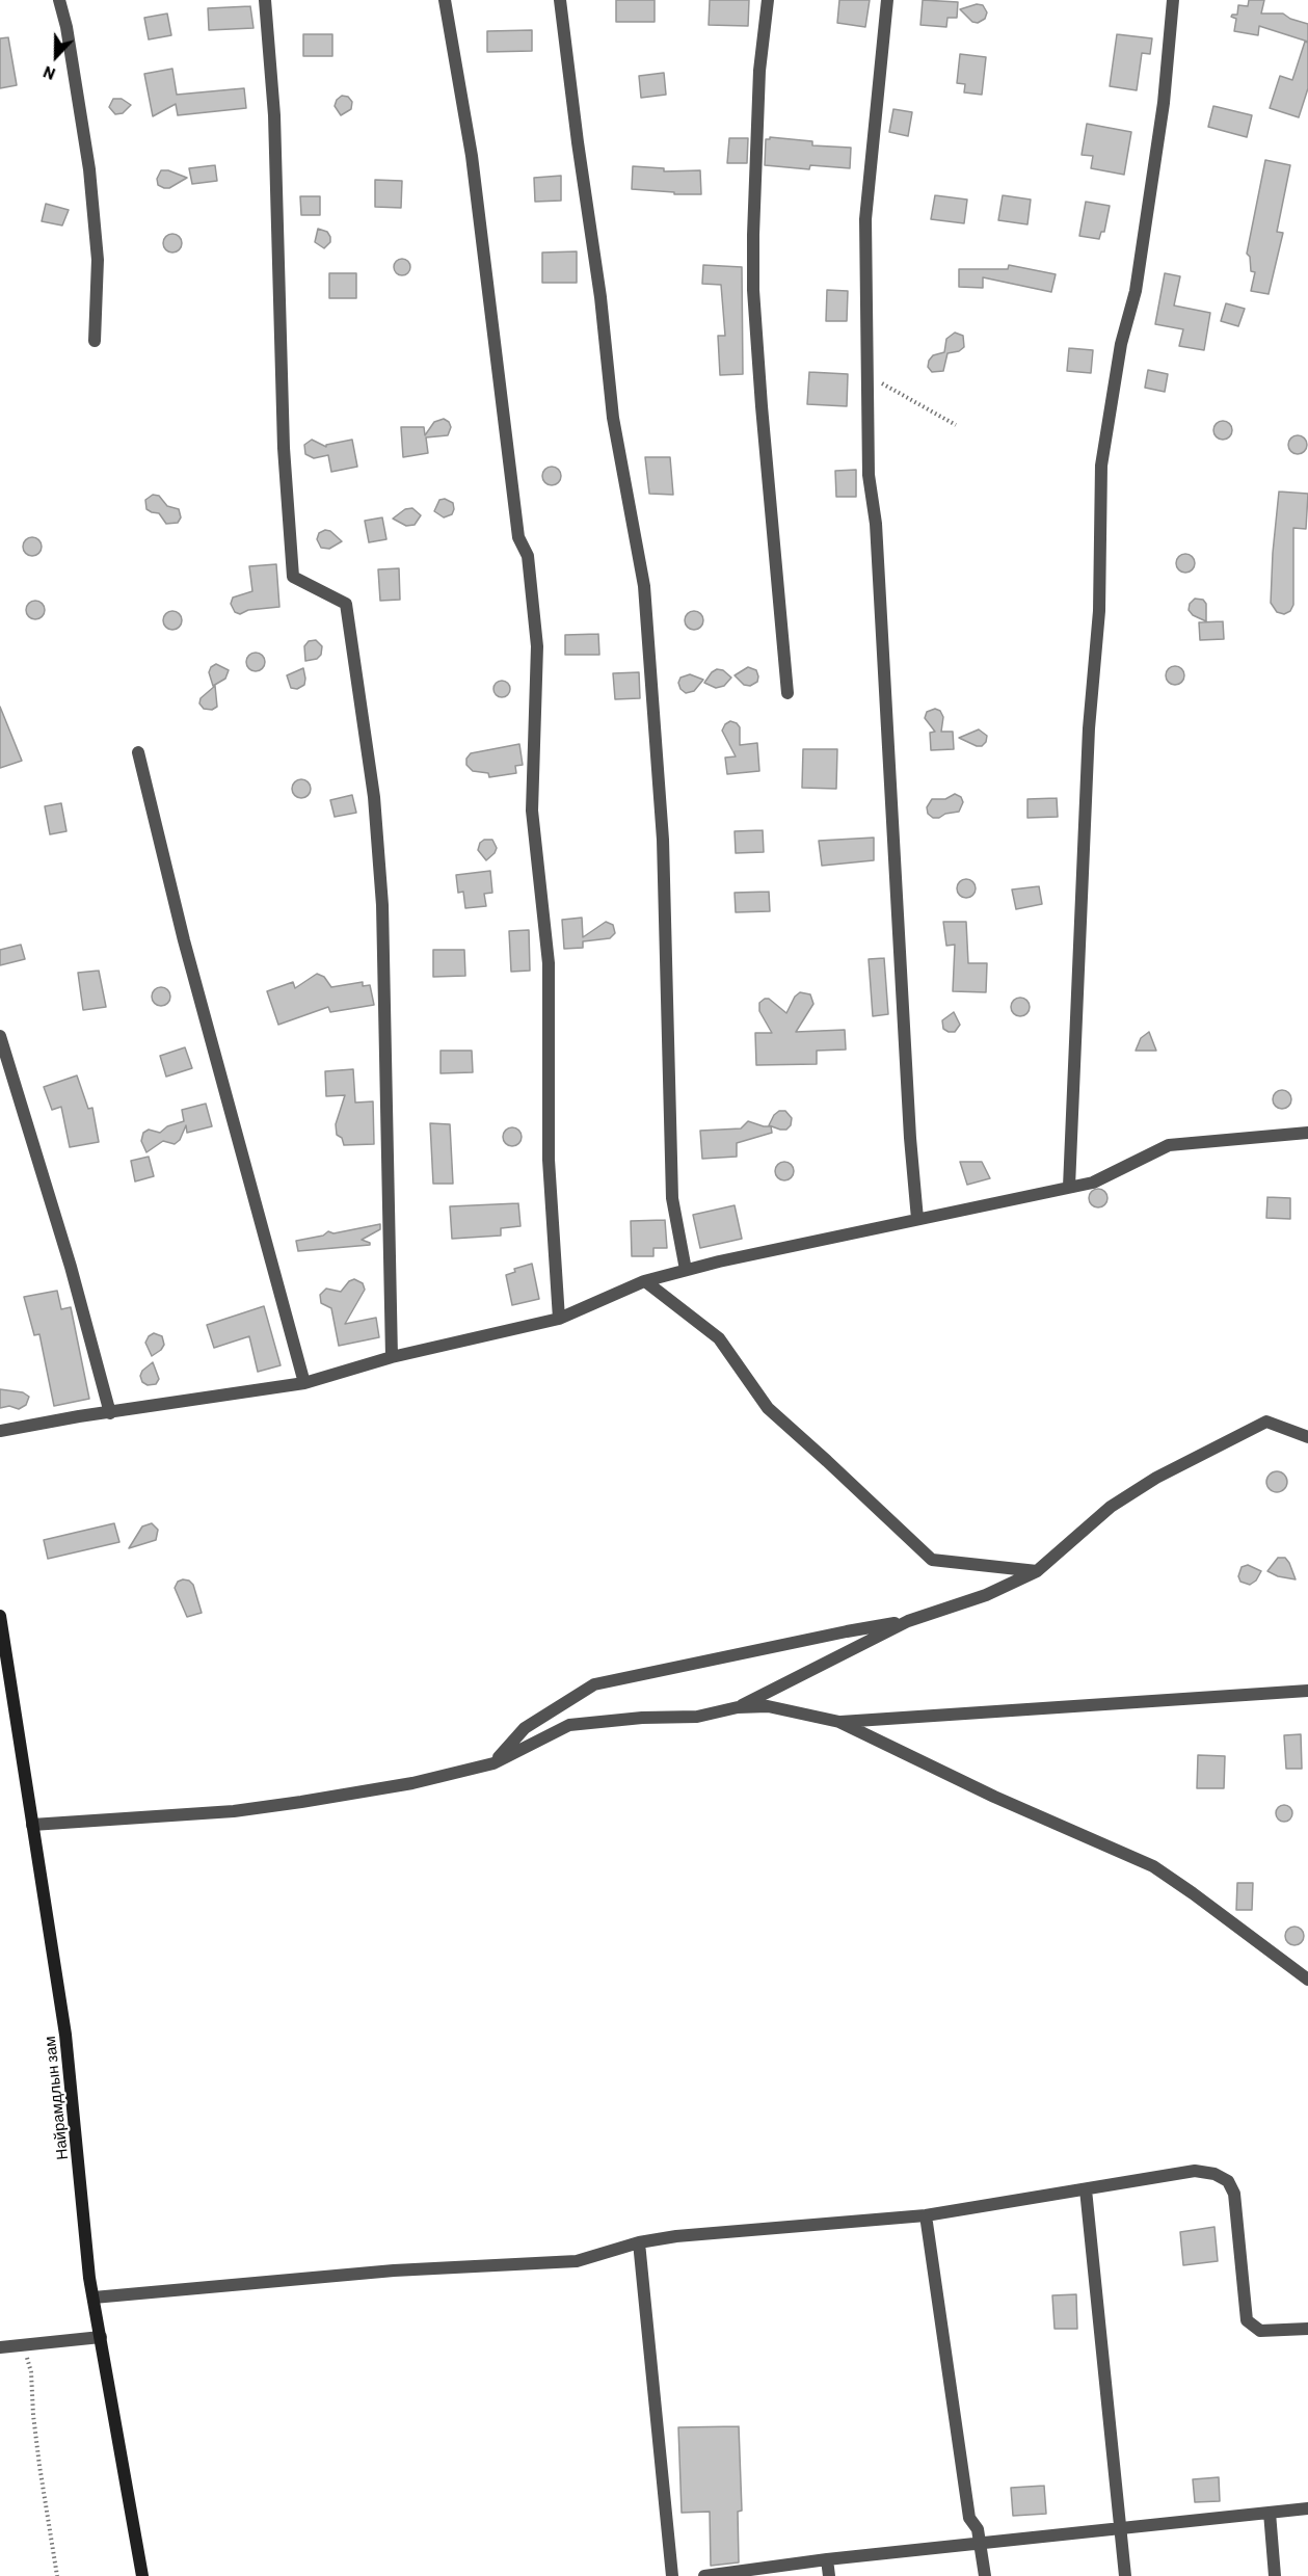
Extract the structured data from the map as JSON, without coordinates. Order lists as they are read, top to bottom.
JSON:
{
  "streets": {
    "main road": ["Найрамдлын зам"]
  },
  "north": "bottom"
}
